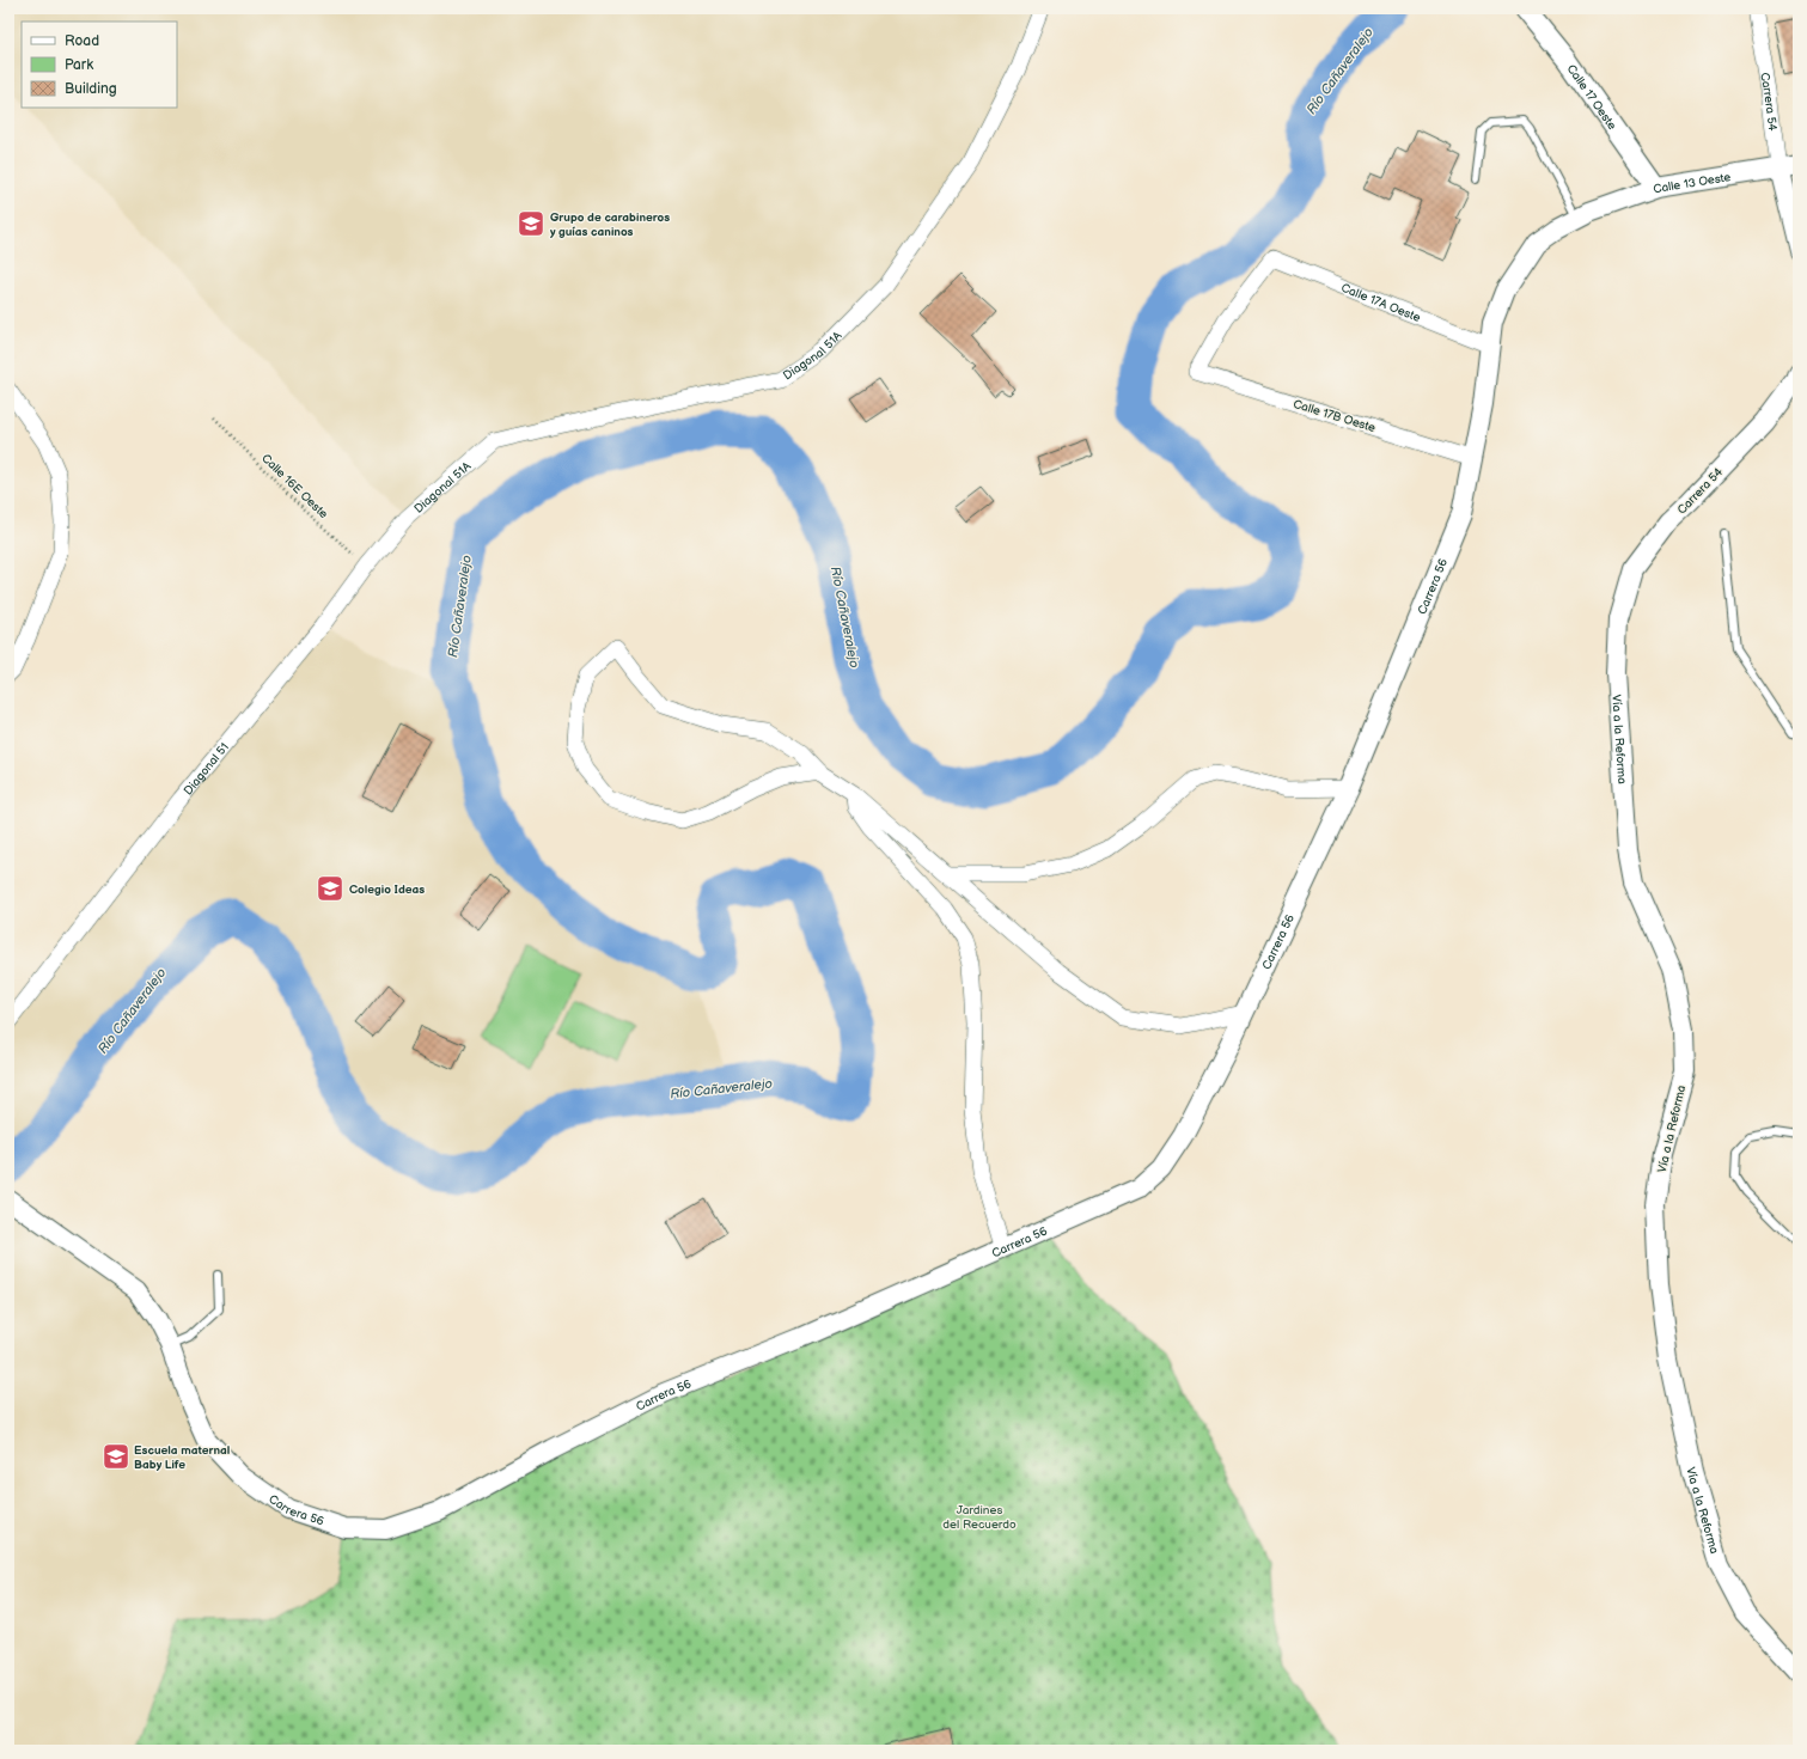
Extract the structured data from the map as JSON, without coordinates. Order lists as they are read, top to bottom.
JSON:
{
  "streets": {
    "street": [
      "Calle 17 Oeste",
      "Carrera 54",
      "Calle 13 Oeste",
      "Calle 17A Oeste",
      "Diagonal 51A",
      "Calle 17B Oeste",
      "Carrera 56",
      "Vía a la Reforma",
      "Diagonal 51"
    ],
    "path": ["Calle 16E Oeste"]
  },
  "crossings": [
    ["Calle 17 Oeste", "Calle 13 Oeste"],
    ["Carrera 54", "Calle 13 Oeste"],
    ["Carrera 54", "Vía a la Reforma"],
    ["Calle 13 Oeste", "Carrera 56"],
    ["Calle 17A Oeste", "Calle 17B Oeste"],
    ["Calle 17A Oeste", "Carrera 56"],
    ["Diagonal 51A", "Diagonal 51"],
    ["Calle 17B Oeste", "Carrera 56"],
    ["Calle 16E Oeste", "Diagonal 51"]
  ],
  "water": ["Río Cañaveralejo"],
  "parks": ["Jardines del Recuerdo"],
  "places": {
    "school or university": ["Grupo de carabineros y guías caninos", "Colegio Ideas", "Escuela maternal Baby Life"]
  },
  "legend": ["Road", "Park", "Building"]
}
